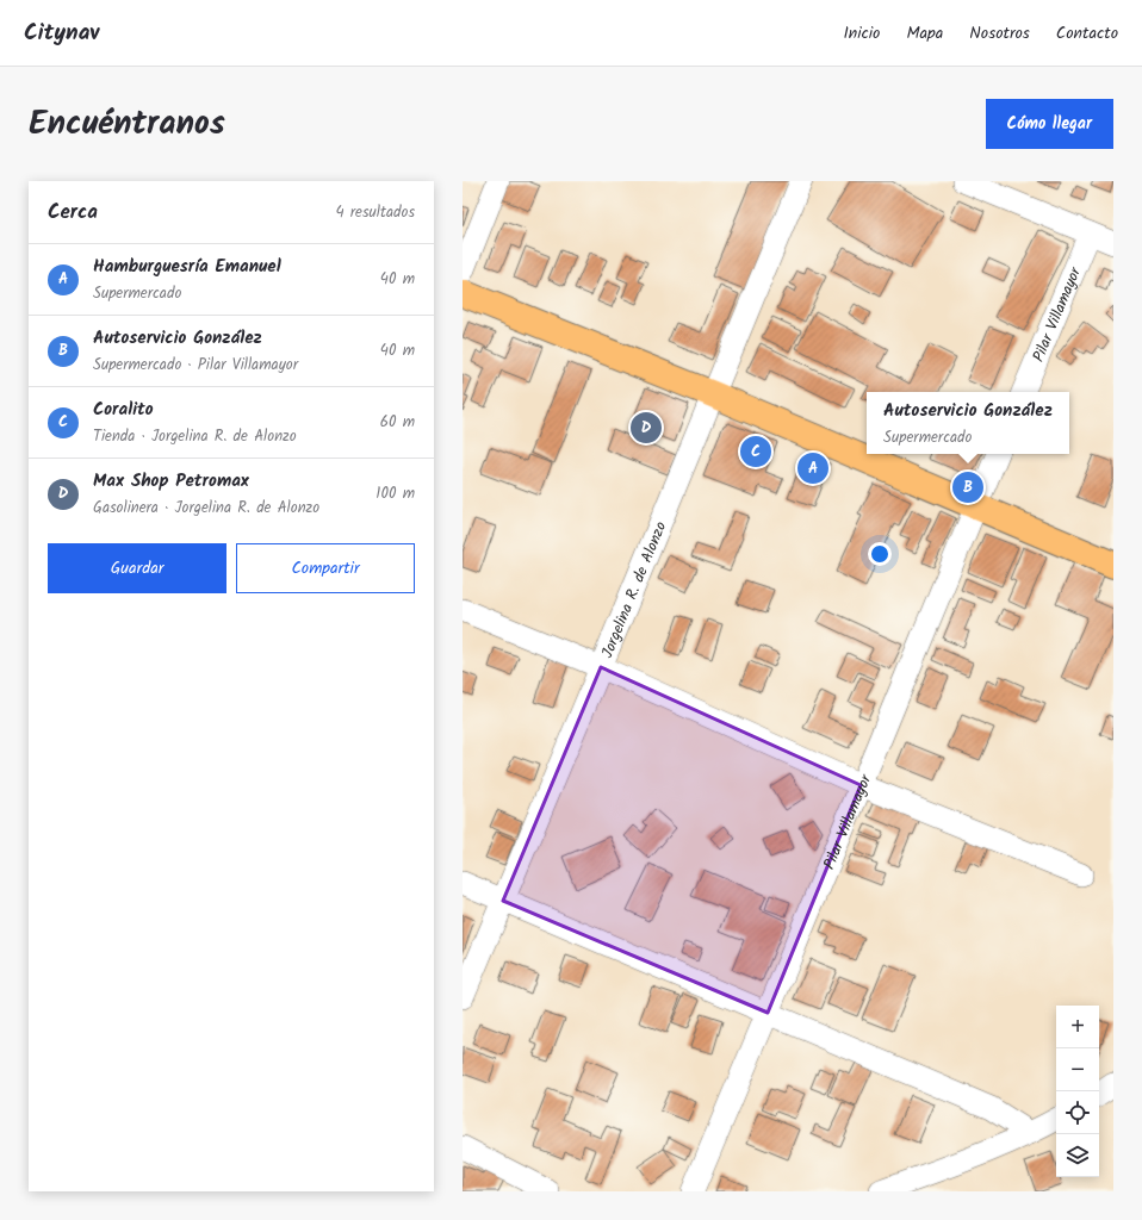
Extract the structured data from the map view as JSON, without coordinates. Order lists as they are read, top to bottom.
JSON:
{
  "streets": {
    "street": ["Pilar Villamayor", "Jorgelina R. de Alonzo"]
  },
  "page": {
    "header": "Citynav",
    "nav": [
      "Inicio",
      "Mapa",
      "Nosotros",
      "Contacto"
    ],
    "title": "Encuéntranos",
    "buttons": [
      "Cómo llegar",
      ["Guardar", "Compartir"]
    ],
    "heading": ["Cerca", "4 resultados"],
    "list": [
      {
        "mark": "A",
        "name": "Hamburguesría Emanuel",
        "note": "Supermercado",
        "value": "40 m"
      },
      {
        "mark": "B",
        "name": "Autoservicio González",
        "note": "Supermercado · Pilar Villamayor",
        "value": "40 m"
      },
      {
        "mark": "C",
        "name": "Coralito",
        "note": "Tienda · Jorgelina R. de Alonzo",
        "value": "60 m"
      },
      {
        "mark": "D",
        "name": "Max Shop Petromax",
        "note": "Gasolinera · Jorgelina R. de Alonzo",
        "value": "100 m"
      }
    ],
    "popup": ["Autoservicio González", "Supermercado"],
    "pins": [
      "D",
      "C",
      "A",
      "B"
    ],
    "map_buttons": ["+", "−"]
  }
}
